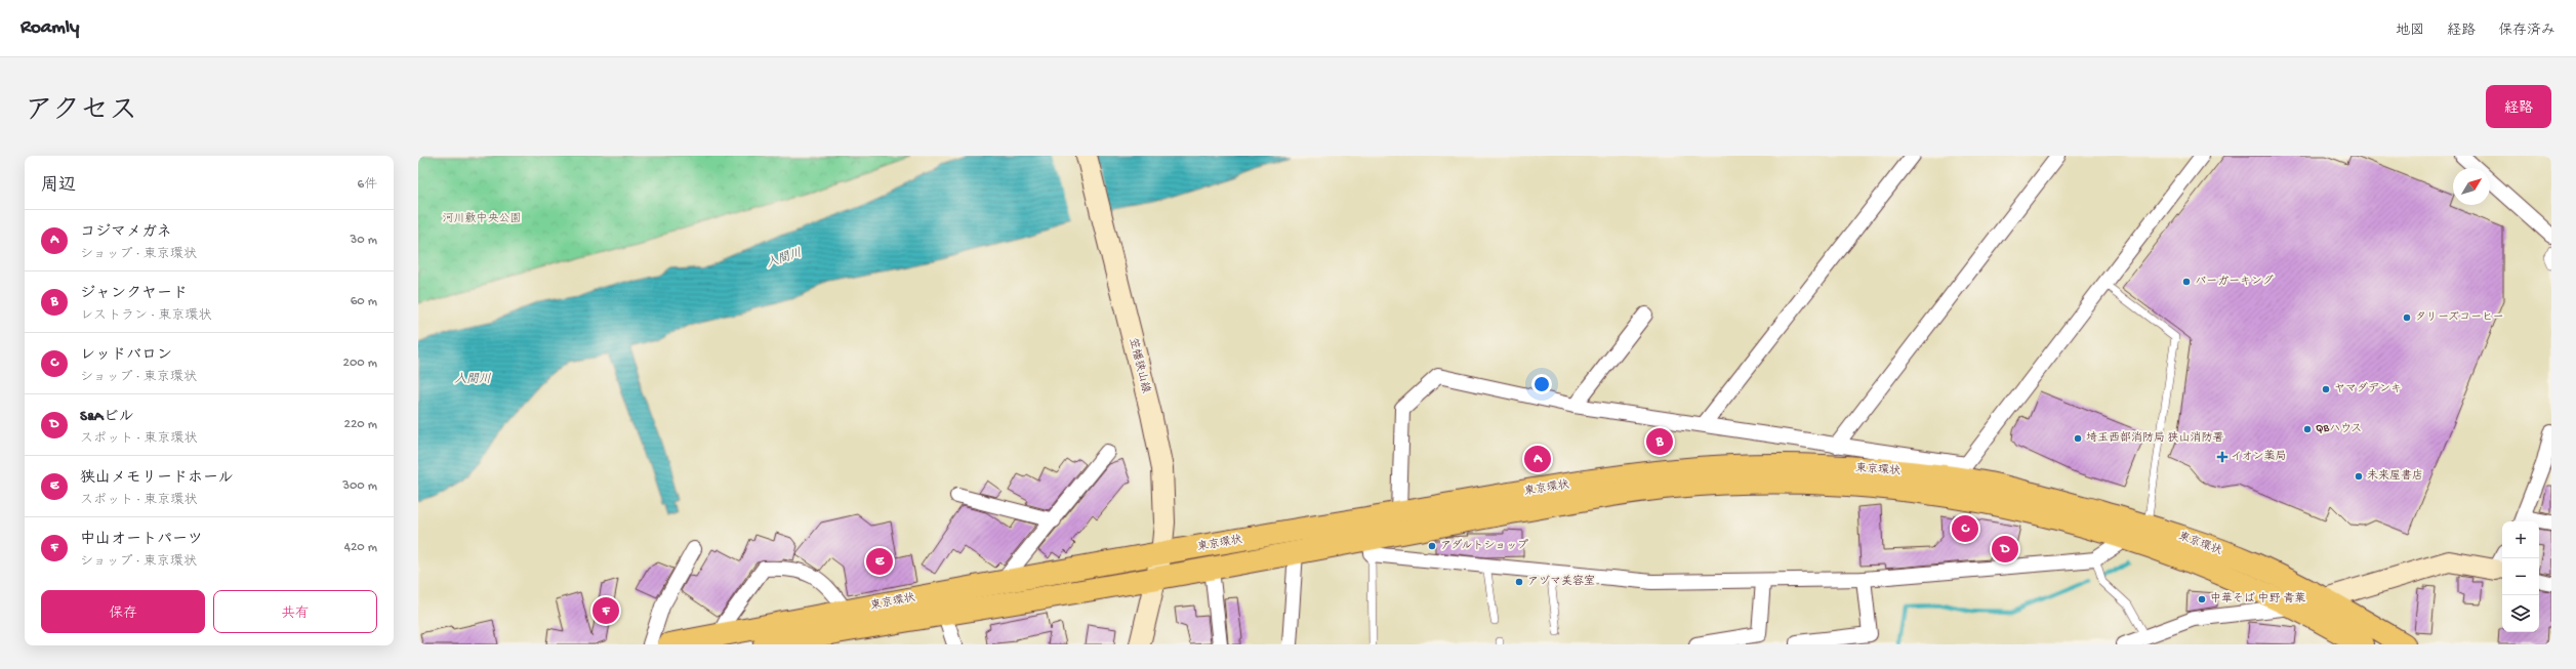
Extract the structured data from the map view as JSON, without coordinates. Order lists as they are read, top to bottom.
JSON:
{
  "streets": {
    "highway": ["東京環状"],
    "main road": ["笠幡狭山線"]
  },
  "crossings": [
    ["笠幡狭山線", "東京環状"]
  ],
  "water": ["入間川"],
  "parks": ["河川敷中央公園"],
  "places": {
    "other": [
      "バーガーキング",
      "タリーズコーヒー",
      "ヤマダデンキ",
      "QBハウス",
      "埼玉西部消防局 狭山消防署",
      "未来屋書店",
      "アダルトショップ",
      "アヅマ美容室",
      "中華そば 中野 青葉"
    ],
    "health": ["イオン薬局"]
  },
  "north": "top right",
  "page": {
    "header": "Roamly",
    "nav": ["地図", "経路", "保存済み"],
    "title": "アクセス",
    "buttons": [
      "経路",
      ["保存", "共有"]
    ],
    "heading": ["周辺", "6件"],
    "list": [
      {
        "mark": "A",
        "name": "コジマメガネ",
        "note": "ショップ · 東京環状",
        "value": "30 m"
      },
      {
        "mark": "B",
        "name": "ジャンクヤード",
        "note": "レストラン · 東京環状",
        "value": "60 m"
      },
      {
        "mark": "C",
        "name": "レッドバロン",
        "note": "ショップ · 東京環状",
        "value": "200 m"
      },
      {
        "mark": "D",
        "name": "S&Aビル",
        "note": "スポット · 東京環状",
        "value": "220 m"
      },
      {
        "mark": "E",
        "name": "狭山メモリードホール",
        "note": "スポット · 東京環状",
        "value": "300 m"
      },
      {
        "mark": "F",
        "name": "中山オートパーツ",
        "note": "ショップ · 東京環状",
        "value": "420 m"
      }
    ],
    "pins": [
      "B",
      "A",
      "C",
      "D",
      "E",
      "F"
    ],
    "map_buttons": ["+", "−"]
  }
}
